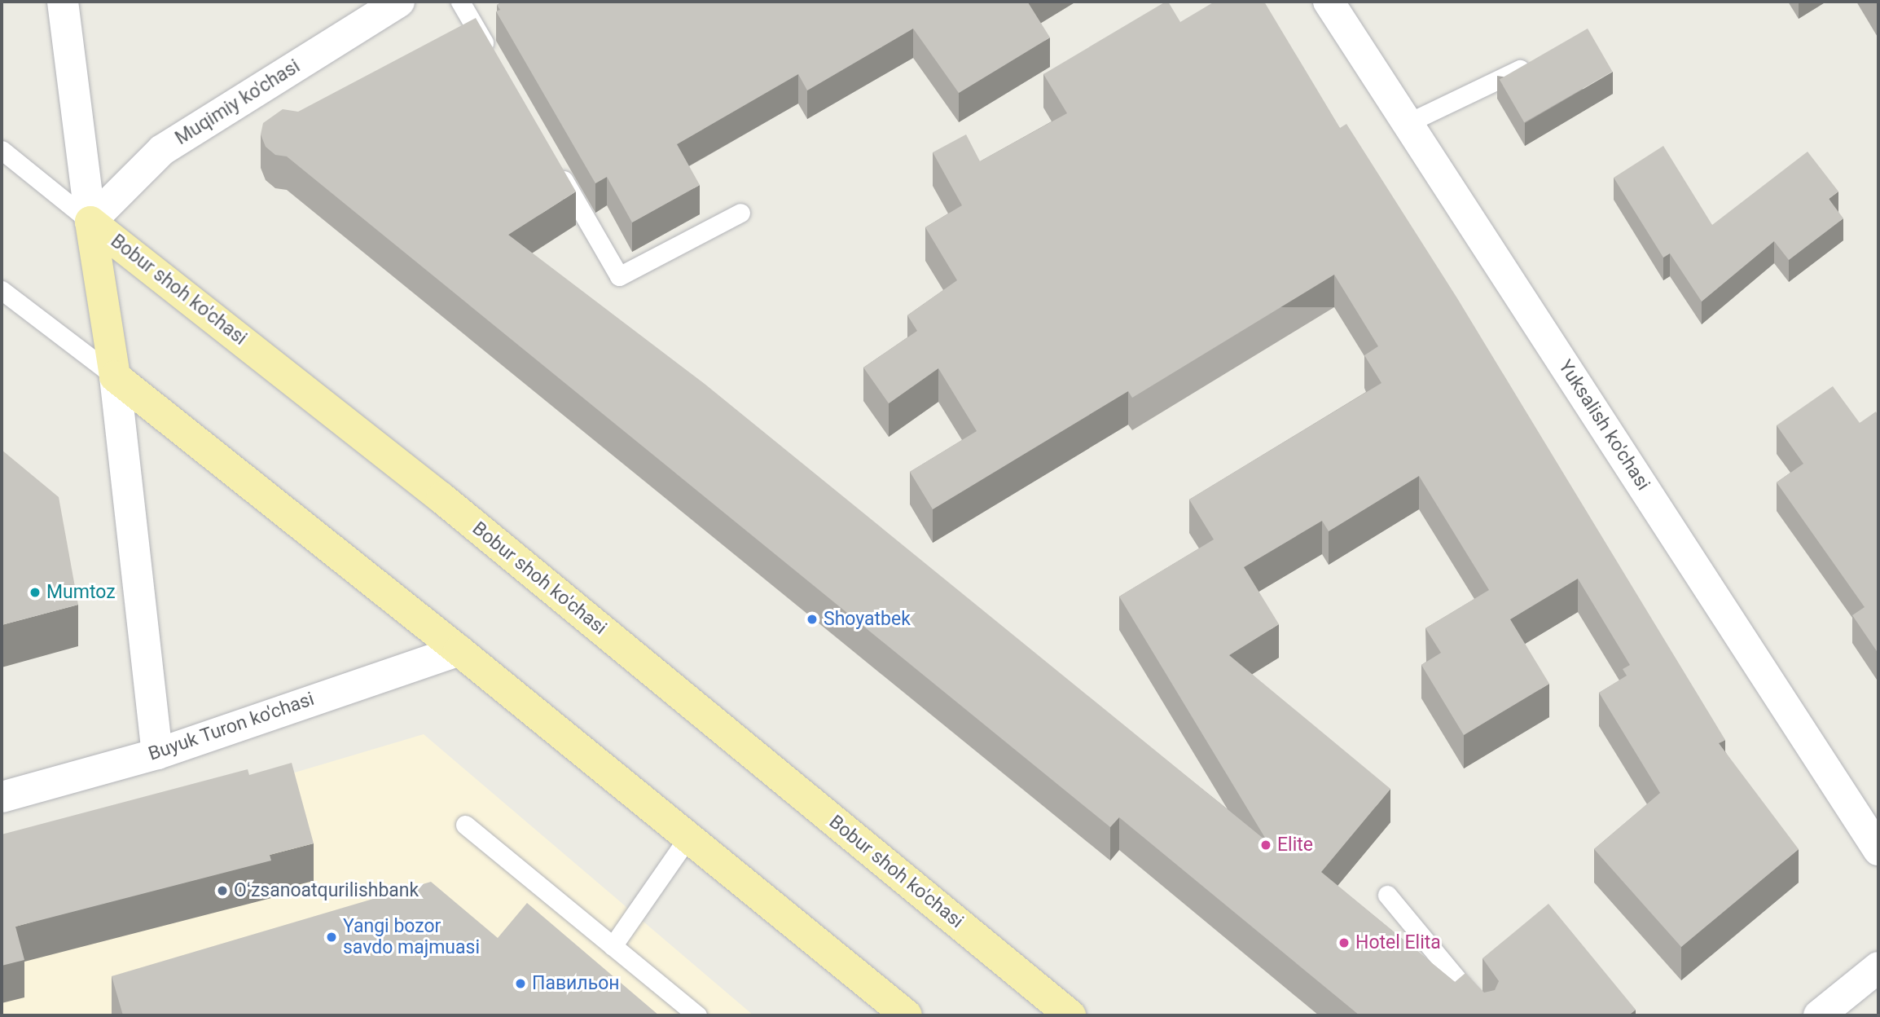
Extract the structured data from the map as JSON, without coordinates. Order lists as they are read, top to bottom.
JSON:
{
  "streets": {
    "main road": ["Bobur shoh ko'chasi"],
    "street": ["Muqimiy ko'chasi", "Yuksalish ko'chasi", "Buyuk Turon ko'chasi"]
  },
  "crossings": [
    ["Muqimiy ko'chasi", "Bobur shoh ko'chasi"]
  ],
  "places": [
    "Mumtoz",
    "Shoyatbek",
    "Elite",
    "Oʻzsanoatqurilishbank",
    "Yangi bozor savdo majmuasi",
    "Hotel Elita",
    "Павильон"
  ]
}
